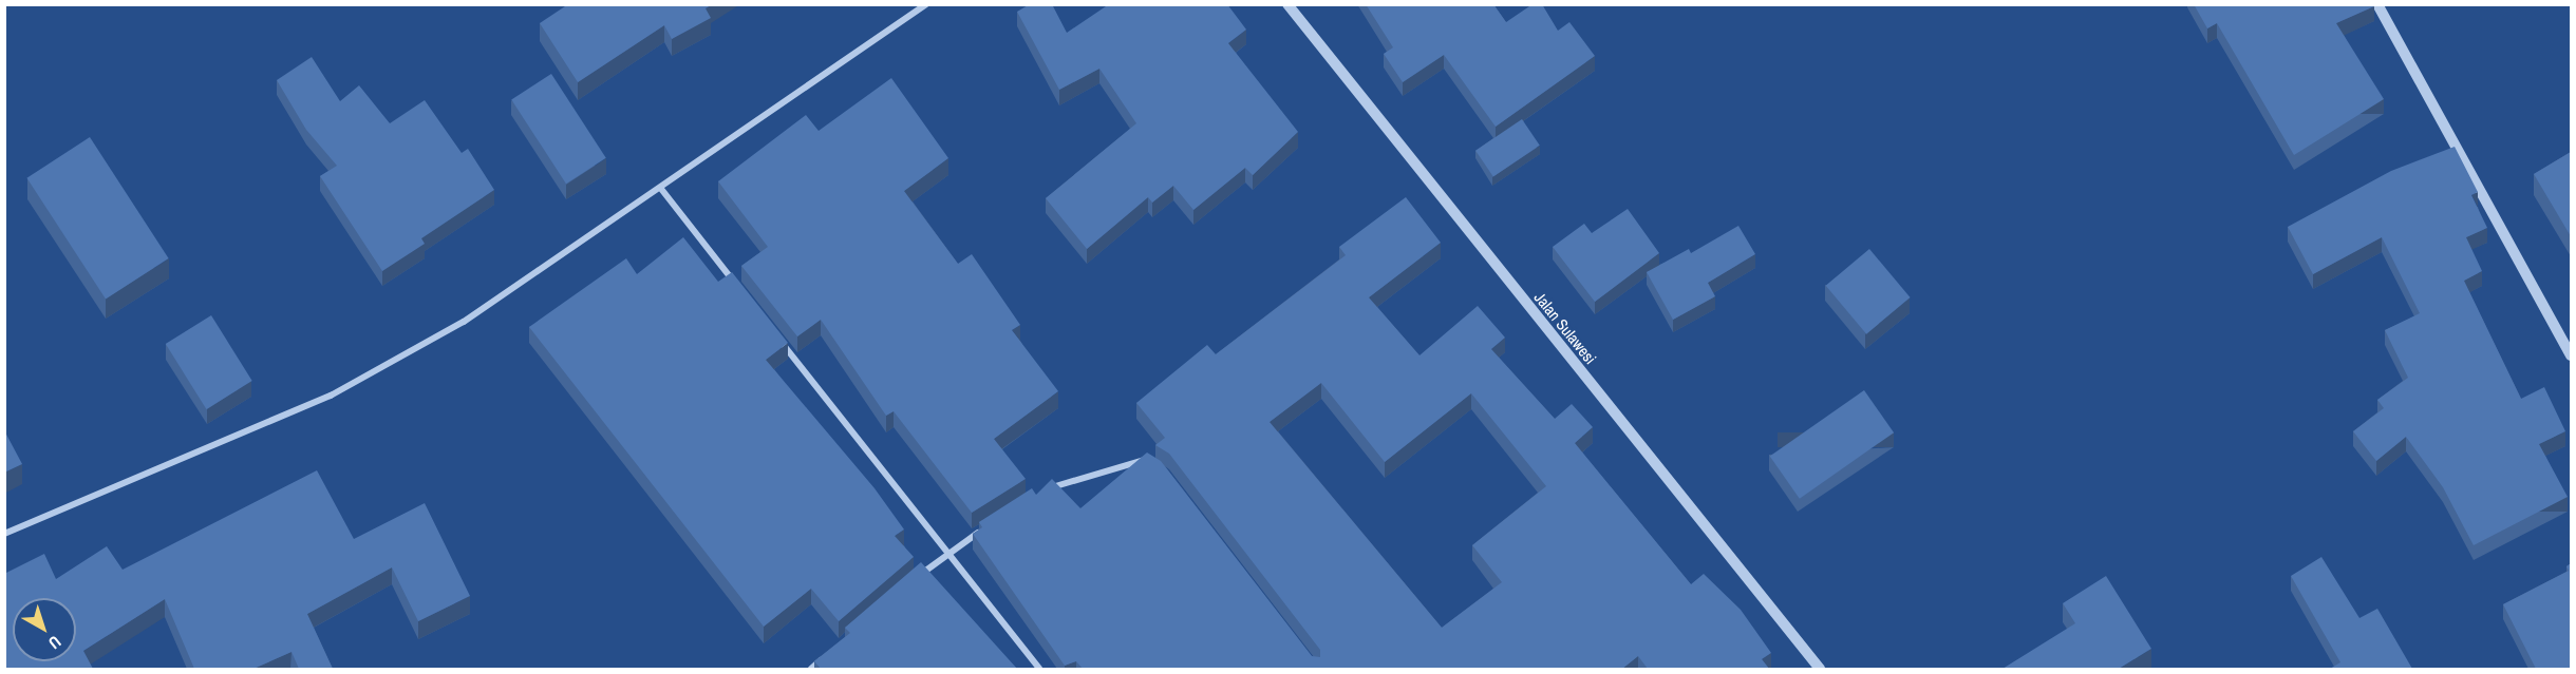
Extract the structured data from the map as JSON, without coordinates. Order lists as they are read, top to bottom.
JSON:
{
  "streets": {
    "street": ["Jalan Sulawesi"]
  },
  "north": "bottom right"
}
